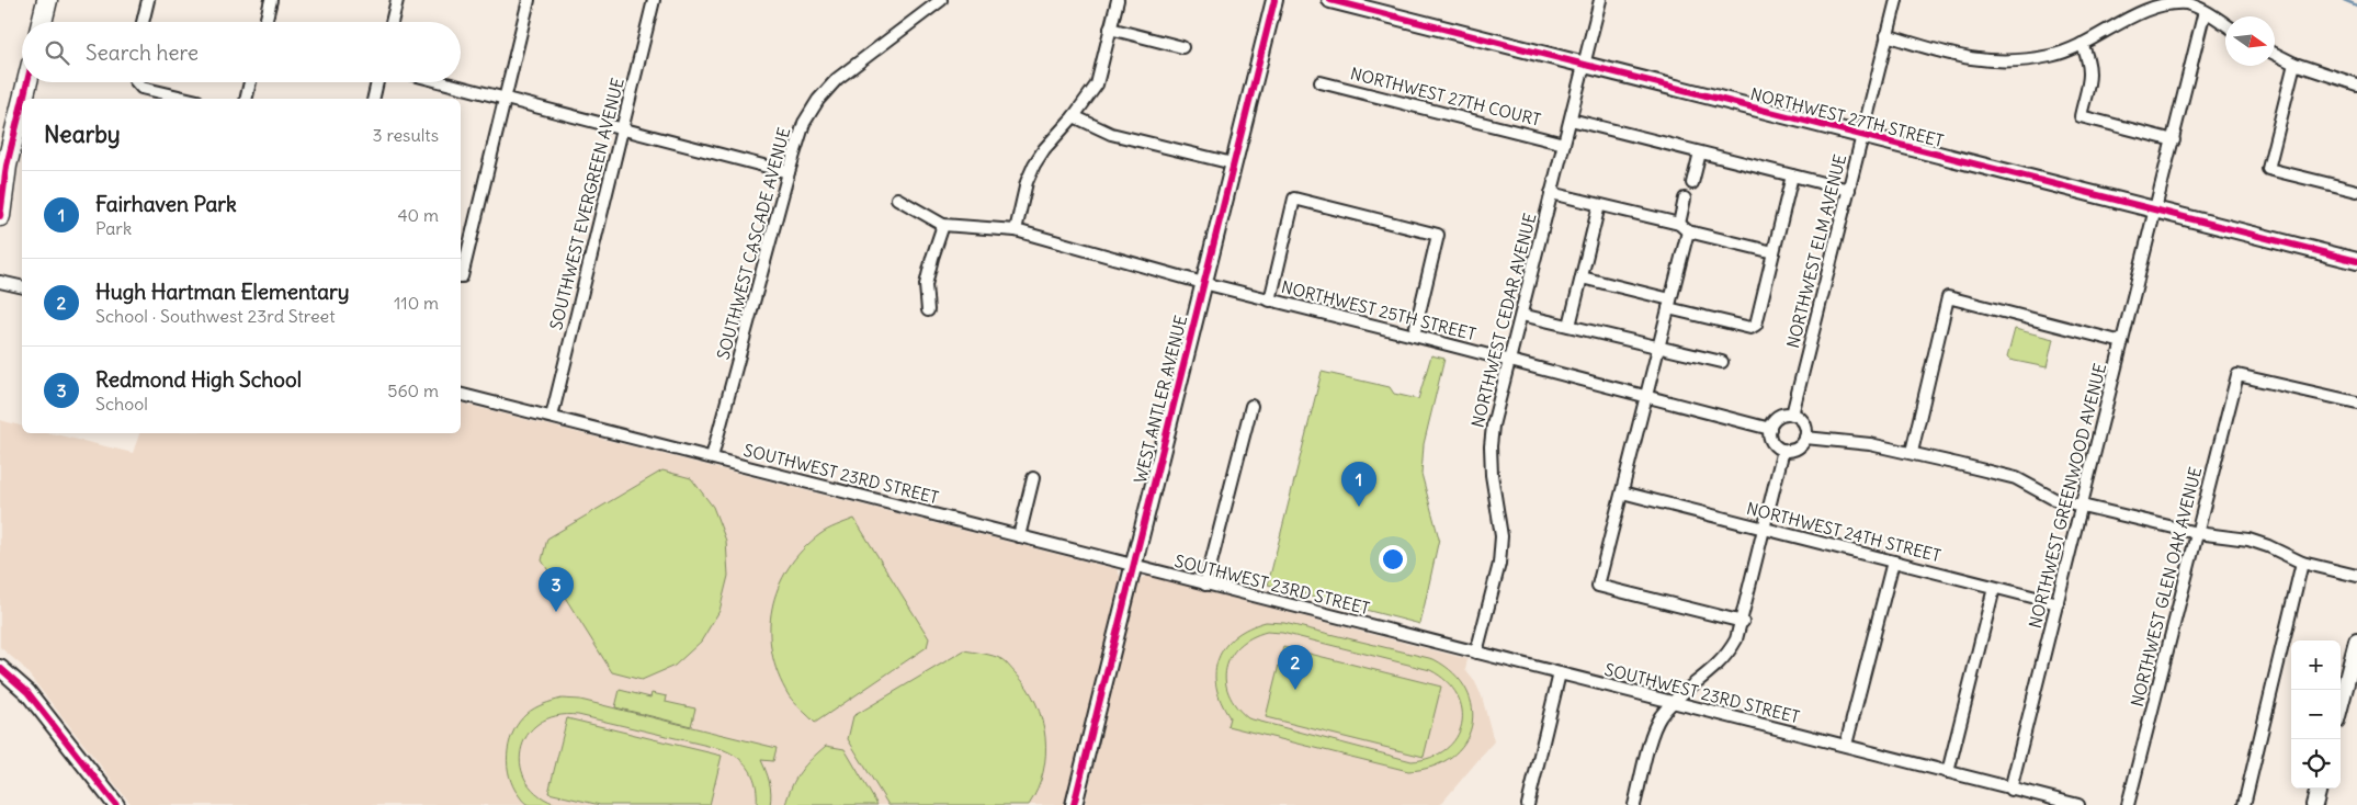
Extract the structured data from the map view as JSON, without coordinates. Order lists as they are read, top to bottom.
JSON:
{
  "streets": {
    "street": [
      "NORTHWEST 27TH COURT",
      "NORTHWEST 27TH STREET",
      "SOUTHWEST EVERGREEN AVENUE",
      "SOUTHWEST CASCADE AVENUE",
      "NORTHWEST ELM AVENUE",
      "NORTHWEST 25TH STREET",
      "NORTHWEST CEDAR AVENUE",
      "WEST ANTLER AVENUE",
      "SOUTHWEST 23RD STREET",
      "NORTHWEST GREENWOOD AVENUE",
      "NORTHWEST 24TH STREET",
      "NORTHWEST GLEN OAK AVENUE"
    ]
  },
  "crossings": [
    ["NORTHWEST 27TH COURT", "NORTHWEST CEDAR AVENUE"],
    ["NORTHWEST 27TH STREET", "NORTHWEST ELM AVENUE"],
    ["NORTHWEST 27TH STREET", "NORTHWEST CEDAR AVENUE"],
    ["NORTHWEST 27TH STREET", "NORTHWEST GREENWOOD AVENUE"],
    ["SOUTHWEST EVERGREEN AVENUE", "SOUTHWEST 23RD STREET"],
    ["SOUTHWEST CASCADE AVENUE", "SOUTHWEST 23RD STREET"],
    ["NORTHWEST ELM AVENUE", "NORTHWEST 25TH STREET"],
    ["NORTHWEST 25TH STREET", "NORTHWEST CEDAR AVENUE"],
    ["NORTHWEST 25TH STREET", "WEST ANTLER AVENUE"],
    ["NORTHWEST CEDAR AVENUE", "SOUTHWEST 23RD STREET"],
    ["WEST ANTLER AVENUE", "SOUTHWEST 23RD STREET"],
    ["SOUTHWEST 23RD STREET", "NORTHWEST GREENWOOD AVENUE"],
    ["NORTHWEST GREENWOOD AVENUE", "NORTHWEST 24TH STREET"]
  ],
  "north": "right",
  "page": {
    "search": "Search here",
    "heading": ["Nearby", "3 results"],
    "list": [
      {
        "mark": "1",
        "name": "Fairhaven Park",
        "note": "Park",
        "value": "40 m"
      },
      {
        "mark": "2",
        "name": "Hugh Hartman Elementary",
        "note": "School · Southwest 23rd Street",
        "value": "110 m"
      },
      {
        "mark": "3",
        "name": "Redmond High School",
        "note": "School",
        "value": "560 m"
      }
    ],
    "pins": ["1", "3", "2"],
    "map_buttons": ["+", "−"]
  }
}
